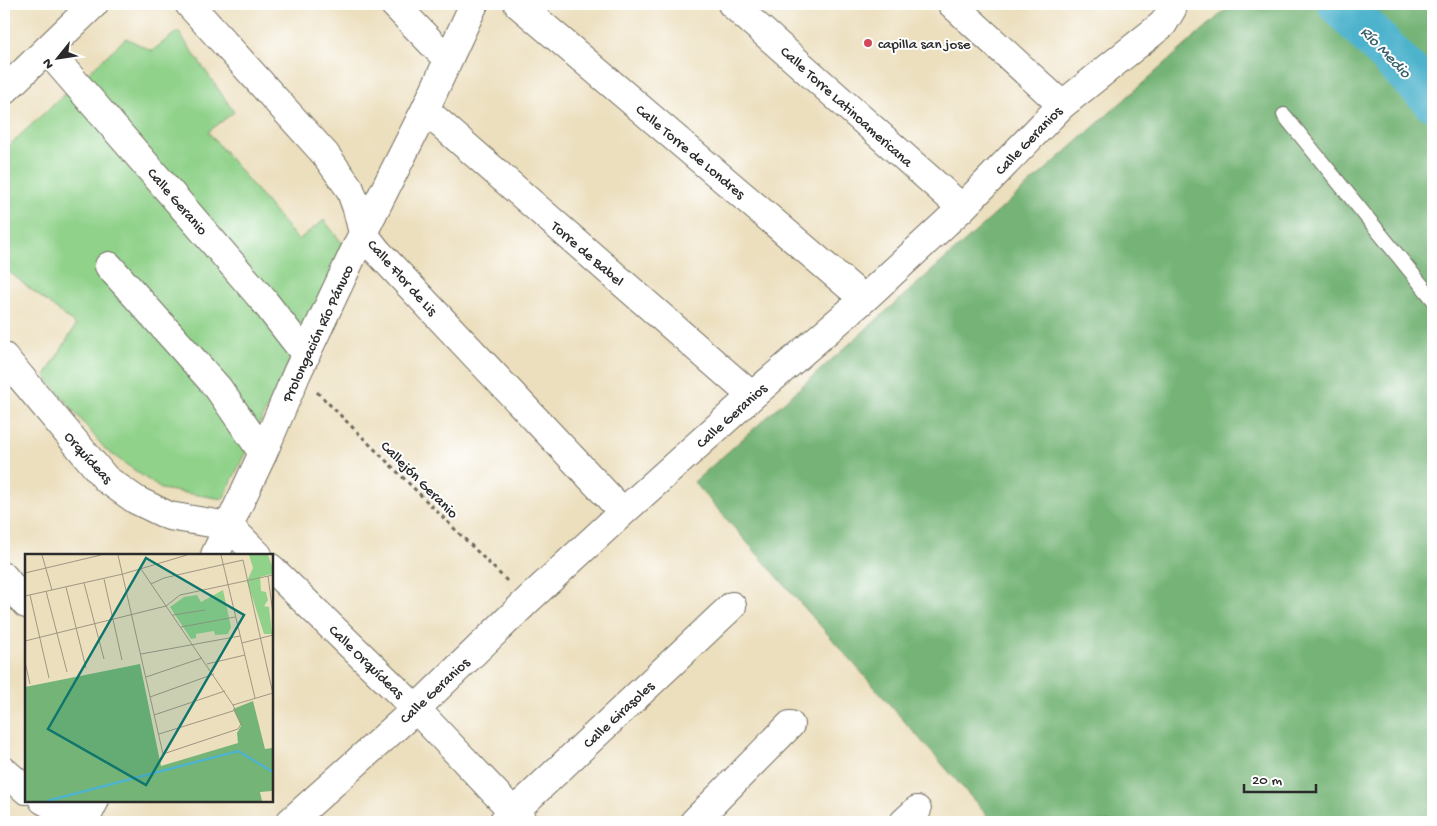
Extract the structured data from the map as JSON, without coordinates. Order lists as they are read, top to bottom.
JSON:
{
  "streets": {
    "street": [
      "Calle Torre Latinoamericana",
      "Calle Geranios",
      "Calle Torre de Londres",
      "Calle Geranio",
      "Torre de Babel",
      "Calle Flor de Lis",
      "Prolongación Río Pánuco",
      "Orquídeas",
      "Calle Orquídeas",
      "Calle Girasoles"
    ],
    "path": ["Callejón Geranio"]
  },
  "crossings": [
    ["Calle Torre Latinoamericana", "Calle Geranios"],
    ["Calle Geranios", "Calle Torre de Londres"],
    ["Calle Geranios", "Torre de Babel"],
    ["Calle Geranios", "Calle Flor de Lis"],
    ["Calle Geranios", "Callejón Geranio"],
    ["Calle Geranios", "Calle Orquídeas"],
    ["Calle Geranio", "Prolongación Río Pánuco"],
    ["Calle Geranio", "Callejón Geranio"],
    ["Torre de Babel", "Prolongación Río Pánuco"],
    ["Calle Flor de Lis", "Prolongación Río Pánuco"],
    ["Prolongación Río Pánuco", "Orquídeas"],
    ["Prolongación Río Pánuco", "Callejón Geranio"],
    ["Calle Orquídeas", "Calle Girasoles"]
  ],
  "water": ["Río Medio"],
  "places": ["capilla san jose"],
  "scale_bar": "20 m",
  "north": "bottom left"
}
